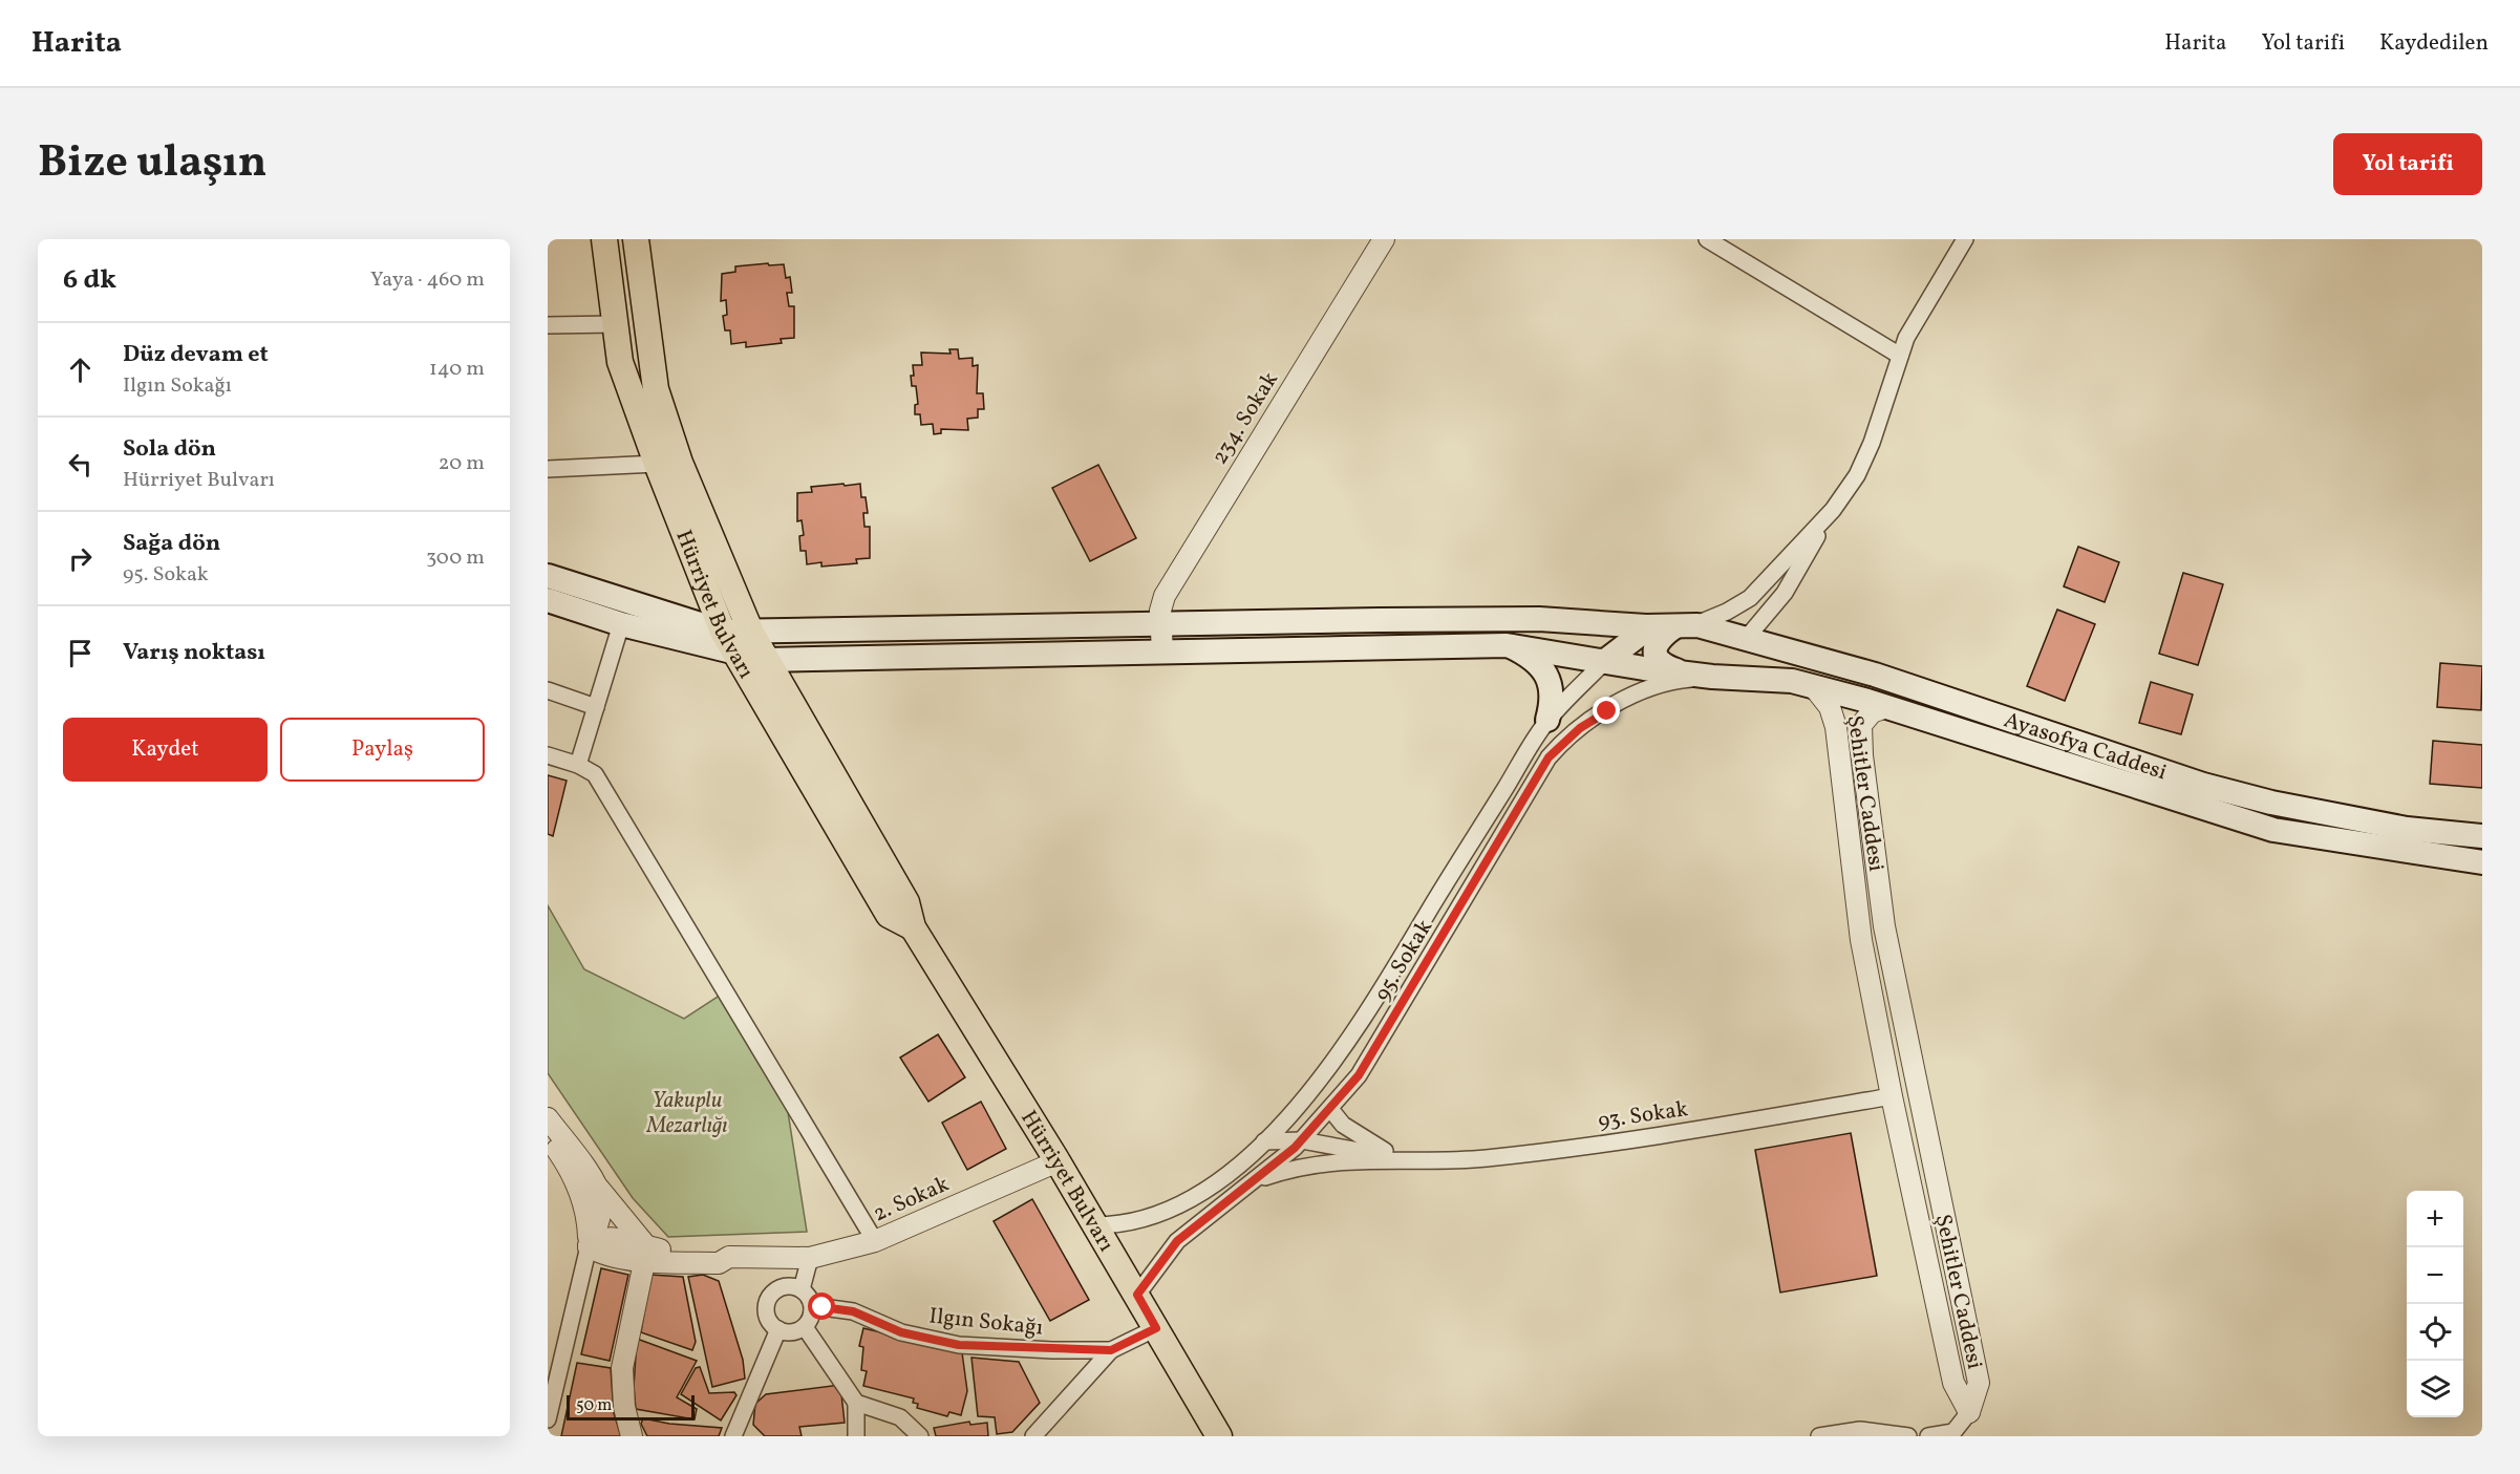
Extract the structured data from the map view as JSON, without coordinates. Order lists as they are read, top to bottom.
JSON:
{
  "streets": {
    "main road": ["Hürriyet Bulvarı", "Ayasofya Caddesi"],
    "street": [
      "234. Sokak",
      "Şehitler Caddesi",
      "95. Sokak",
      "93. Sokak",
      "2. Sokak",
      "Ilgın Sokağı"
    ]
  },
  "crossings": [
    ["234. Sokak", "Ayasofya Caddesi"],
    ["Hürriyet Bulvarı", "Ayasofya Caddesi"],
    ["Hürriyet Bulvarı", "95. Sokak"],
    ["Hürriyet Bulvarı", "2. Sokak"],
    ["Hürriyet Bulvarı", "Ilgın Sokağı"],
    ["Şehitler Caddesi", "93. Sokak"]
  ],
  "parks": ["Yakuplu Mezarlığı"],
  "scale_bar": "50 m",
  "page": {
    "header": "Harita",
    "nav": ["Harita", "Yol tarifi", "Kaydedilen"],
    "title": "Bize ulaşın",
    "buttons": [
      "Yol tarifi",
      ["Kaydet", "Paylaş"]
    ],
    "heading": ["6 dk", "Yaya · 460 m"],
    "list": [
      ["Düz devam et", "Ilgın Sokağı", "140 m"],
      ["Sola dön", "Hürriyet Bulvarı", "20 m"],
      ["Sağa dön", "95. Sokak", "300 m"],
      "Varış noktası"
    ],
    "map_buttons": ["+", "−"],
    "scale": "50 m"
  }
}
